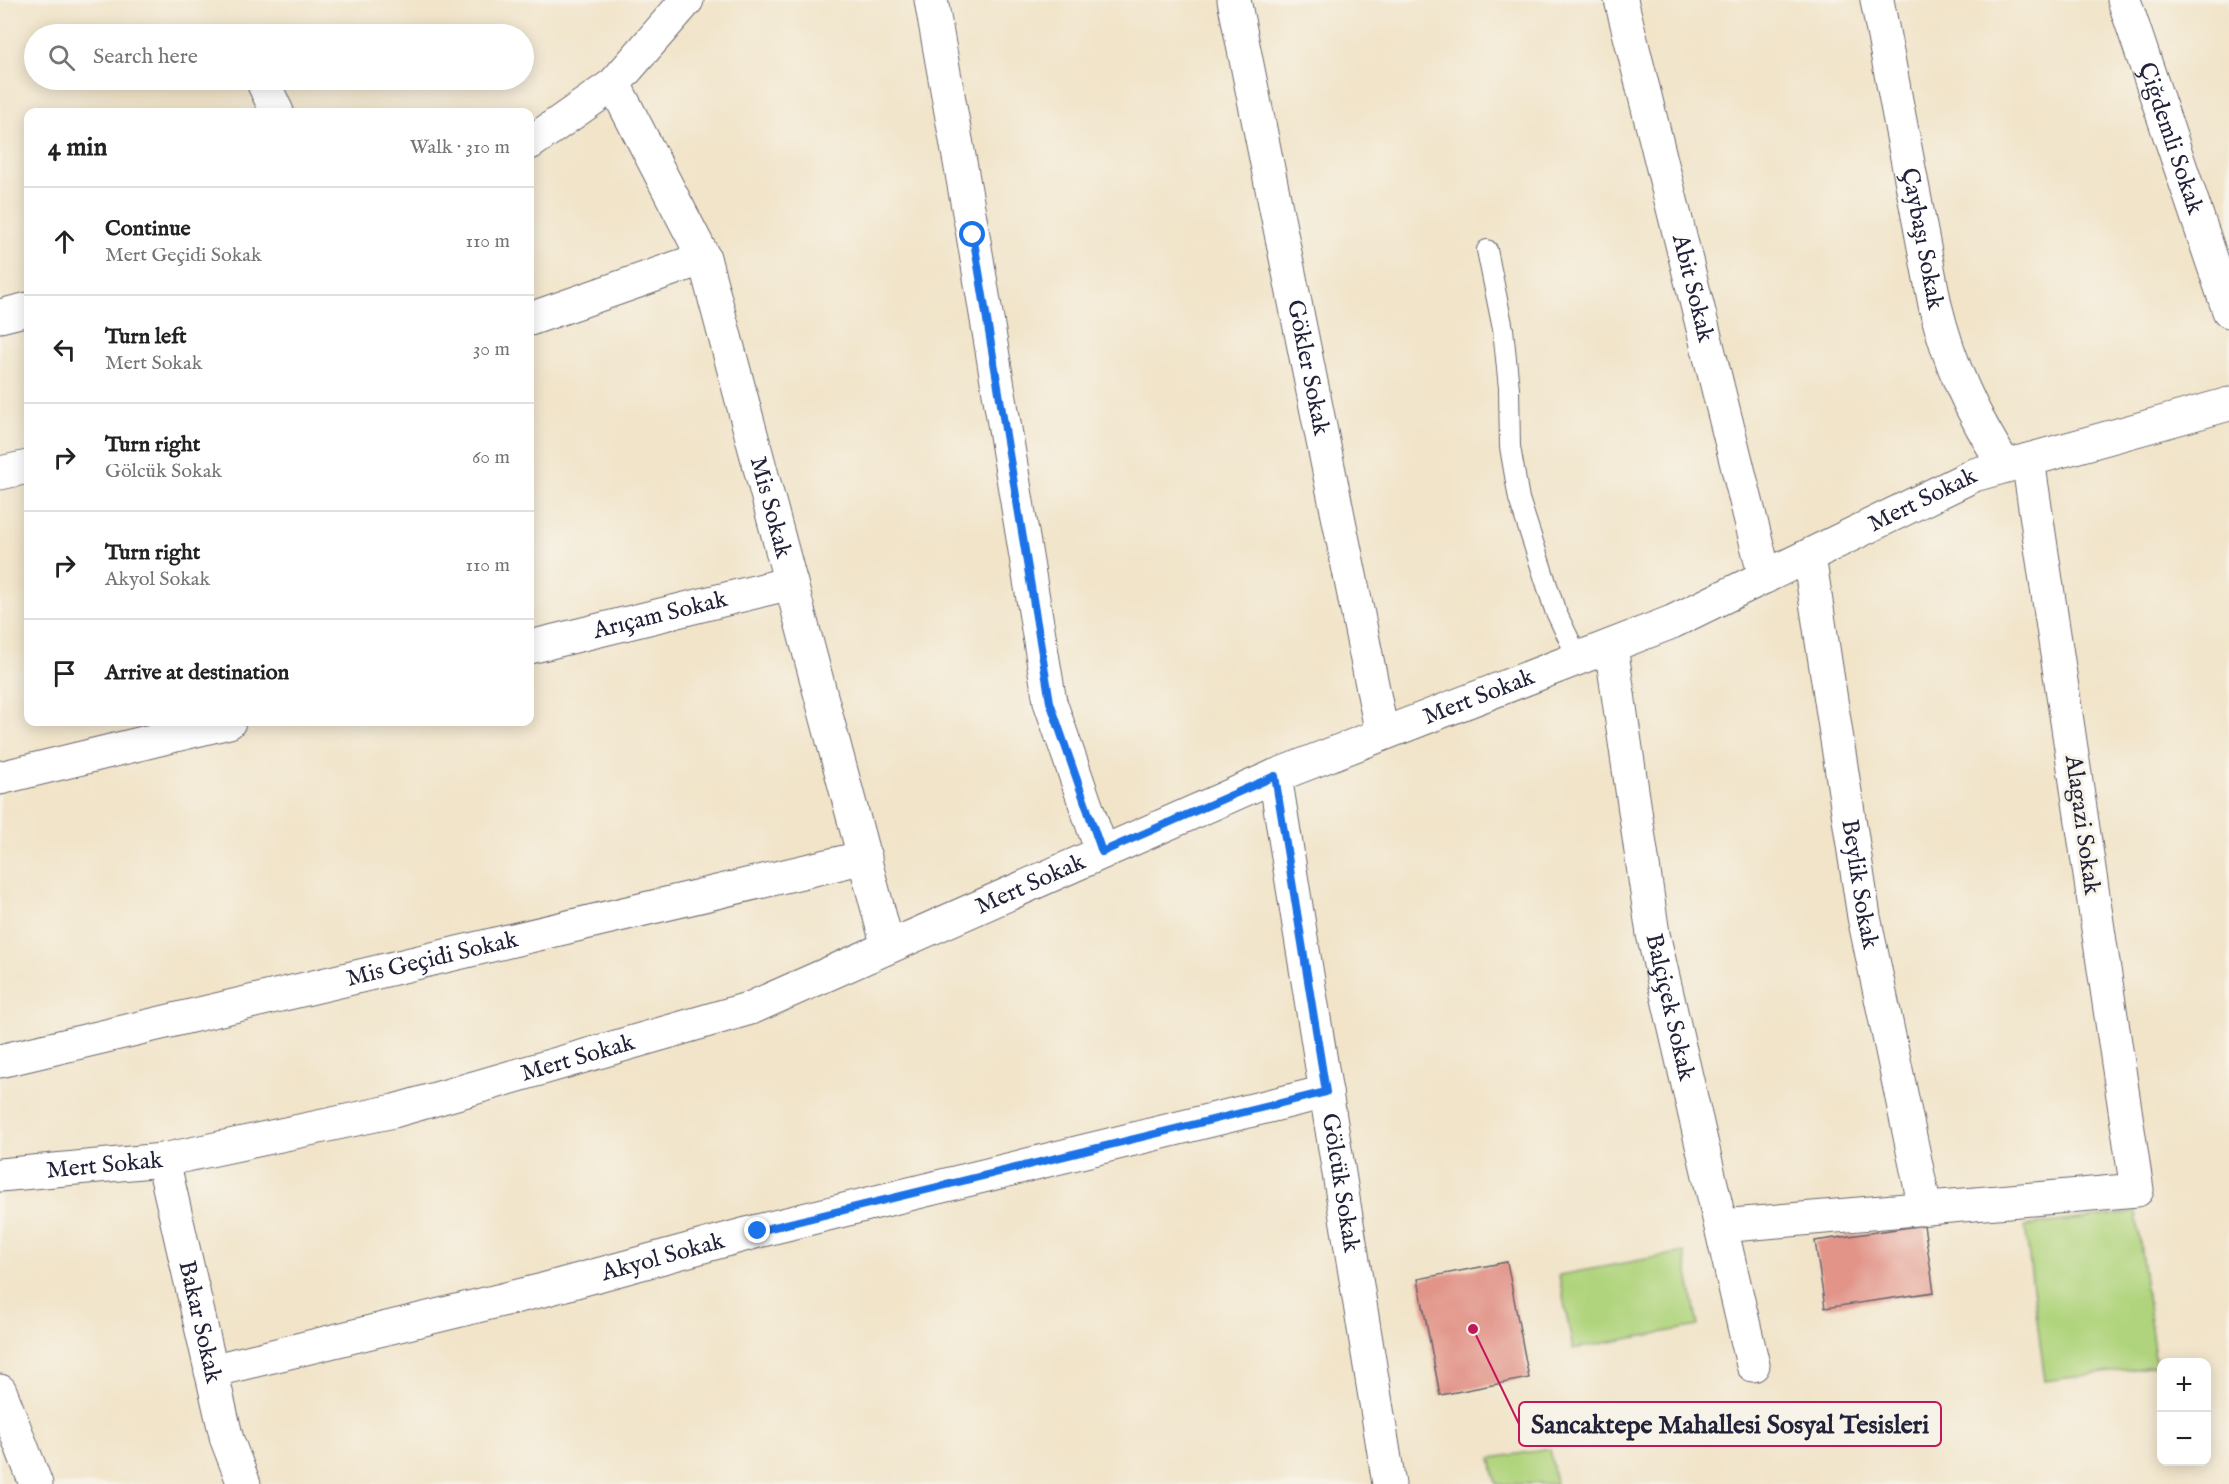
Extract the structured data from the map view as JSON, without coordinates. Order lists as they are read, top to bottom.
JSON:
{
  "streets": {
    "street": [
      "Çiğdemli Sokak",
      "Çaybaşı Sokak",
      "Abit Sokak",
      "Gökler Sokak",
      "Mert Sokak",
      "Mis Sokak",
      "Arıçam Sokak",
      "Alagazi Sokak",
      "Beylik Sokak",
      "Mis Geçidi Sokak",
      "Balçiçek Sokak",
      "Gölcük Sokak",
      "Akyol Sokak",
      "Bakar Sokak"
    ]
  },
  "crossings": [
    ["Çaybaşı Sokak", "Mert Sokak"],
    ["Çaybaşı Sokak", "Alagazi Sokak"],
    ["Abit Sokak", "Mert Sokak"],
    ["Gökler Sokak", "Mert Sokak"],
    ["Mert Sokak", "Mis Sokak"],
    ["Mert Sokak", "Alagazi Sokak"],
    ["Mert Sokak", "Beylik Sokak"],
    ["Mert Sokak", "Balçiçek Sokak"],
    ["Mert Sokak", "Gölcük Sokak"],
    ["Mert Sokak", "Bakar Sokak"],
    ["Mis Sokak", "Arıçam Sokak"],
    ["Mis Sokak", "Mis Geçidi Sokak"],
    ["Alagazi Sokak", "Beylik Sokak"],
    ["Gölcük Sokak", "Akyol Sokak"],
    ["Akyol Sokak", "Bakar Sokak"]
  ],
  "places": ["Sancaktepe Mahallesi Sosyal Tesisleri"],
  "page": {
    "search": "Search here",
    "heading": ["4 min", "Walk · 310 m"],
    "list": [
      ["Continue", "Mert Geçidi Sokak", "110 m"],
      ["Turn left", "Mert Sokak", "30 m"],
      ["Turn right", "Gölcük Sokak", "60 m"],
      ["Turn right", "Akyol Sokak", "110 m"],
      "Arrive at destination"
    ],
    "map_buttons": ["+", "−"]
  }
}
